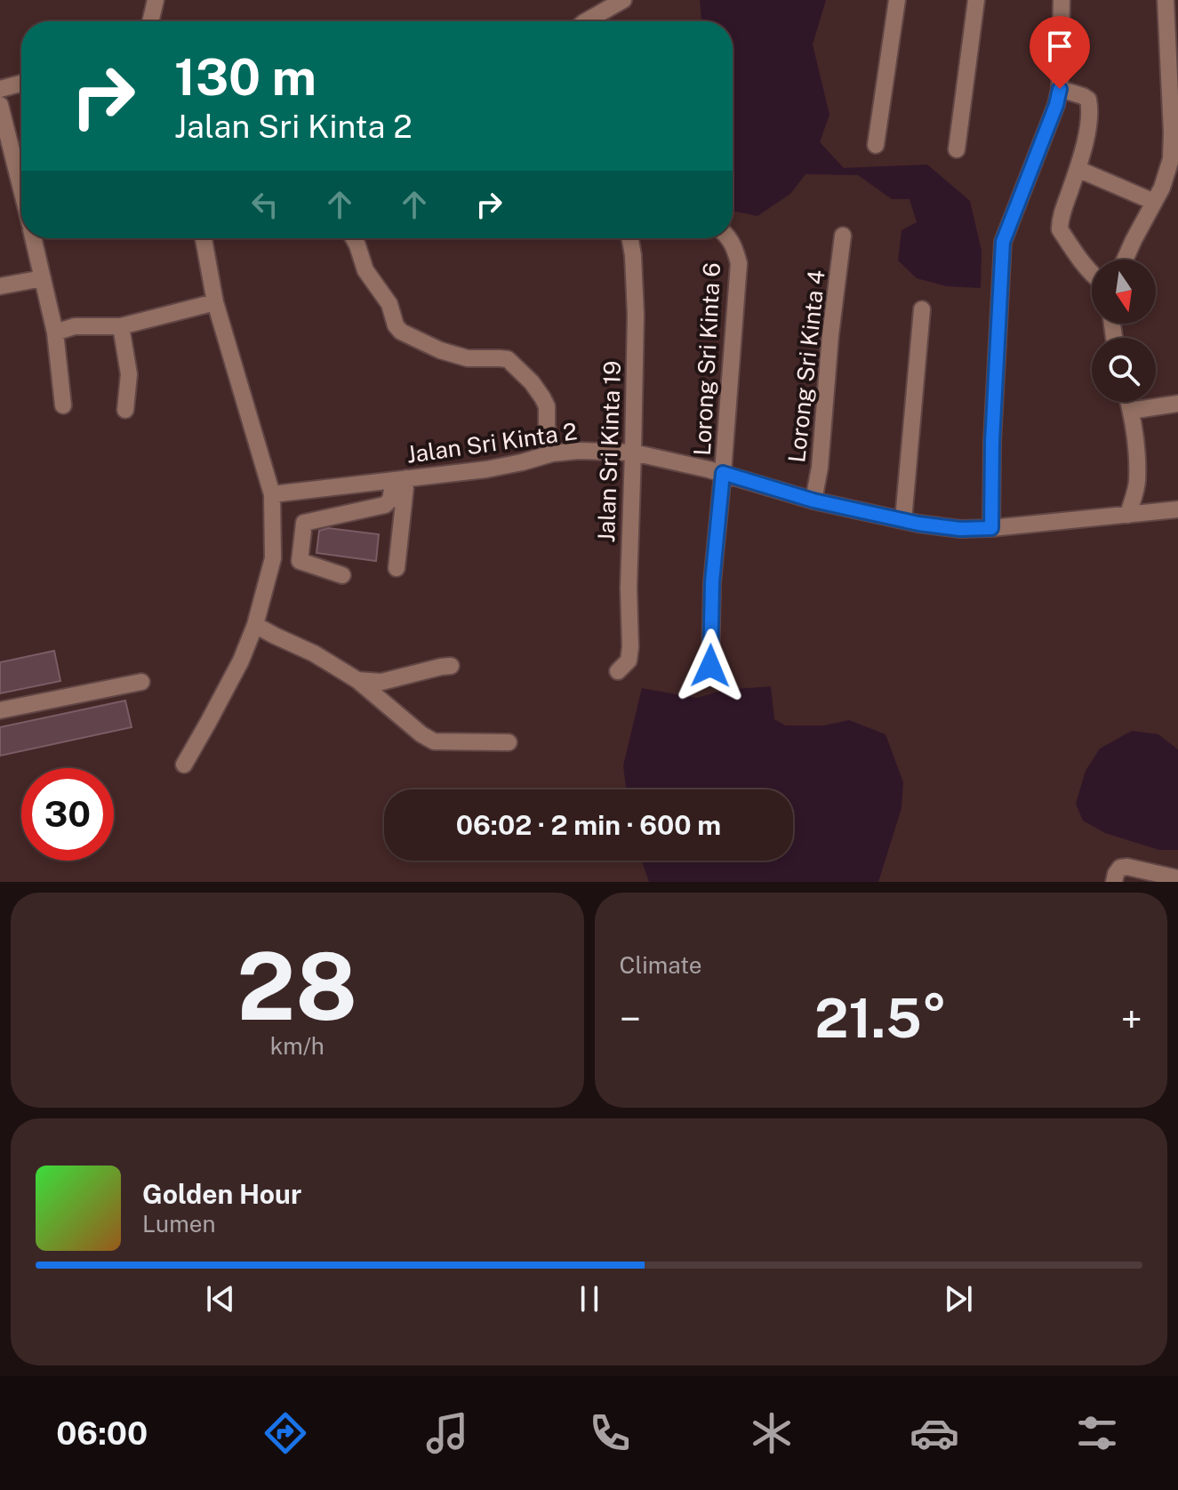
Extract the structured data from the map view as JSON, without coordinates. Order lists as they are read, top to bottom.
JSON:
{
  "streets": {
    "street": [
      "Lorong Sri Kinta 6",
      "Lorong Sri Kinta 4",
      "Jalan Sri Kinta 2",
      "Jalan Sri Kinta 19"
    ]
  },
  "crossings": [
    ["Lorong Sri Kinta 6", "Jalan Sri Kinta 2"],
    ["Lorong Sri Kinta 4", "Jalan Sri Kinta 2"],
    ["Jalan Sri Kinta 2", "Jalan Sri Kinta 19"]
  ],
  "north": "bottom",
  "page": {
    "turn": ["130 m", "Jalan Sri Kinta 2"],
    "limit": "30",
    "trip": "06:02 · 2 min · 600 m",
    "tile": [
      ["28", "km/h"],
      "Climate"
    ],
    "heat": ["−", "21.5°", "+"],
    "song": ["Golden Hour", "Lumen"],
    "tabs": "06:00"
  }
}
